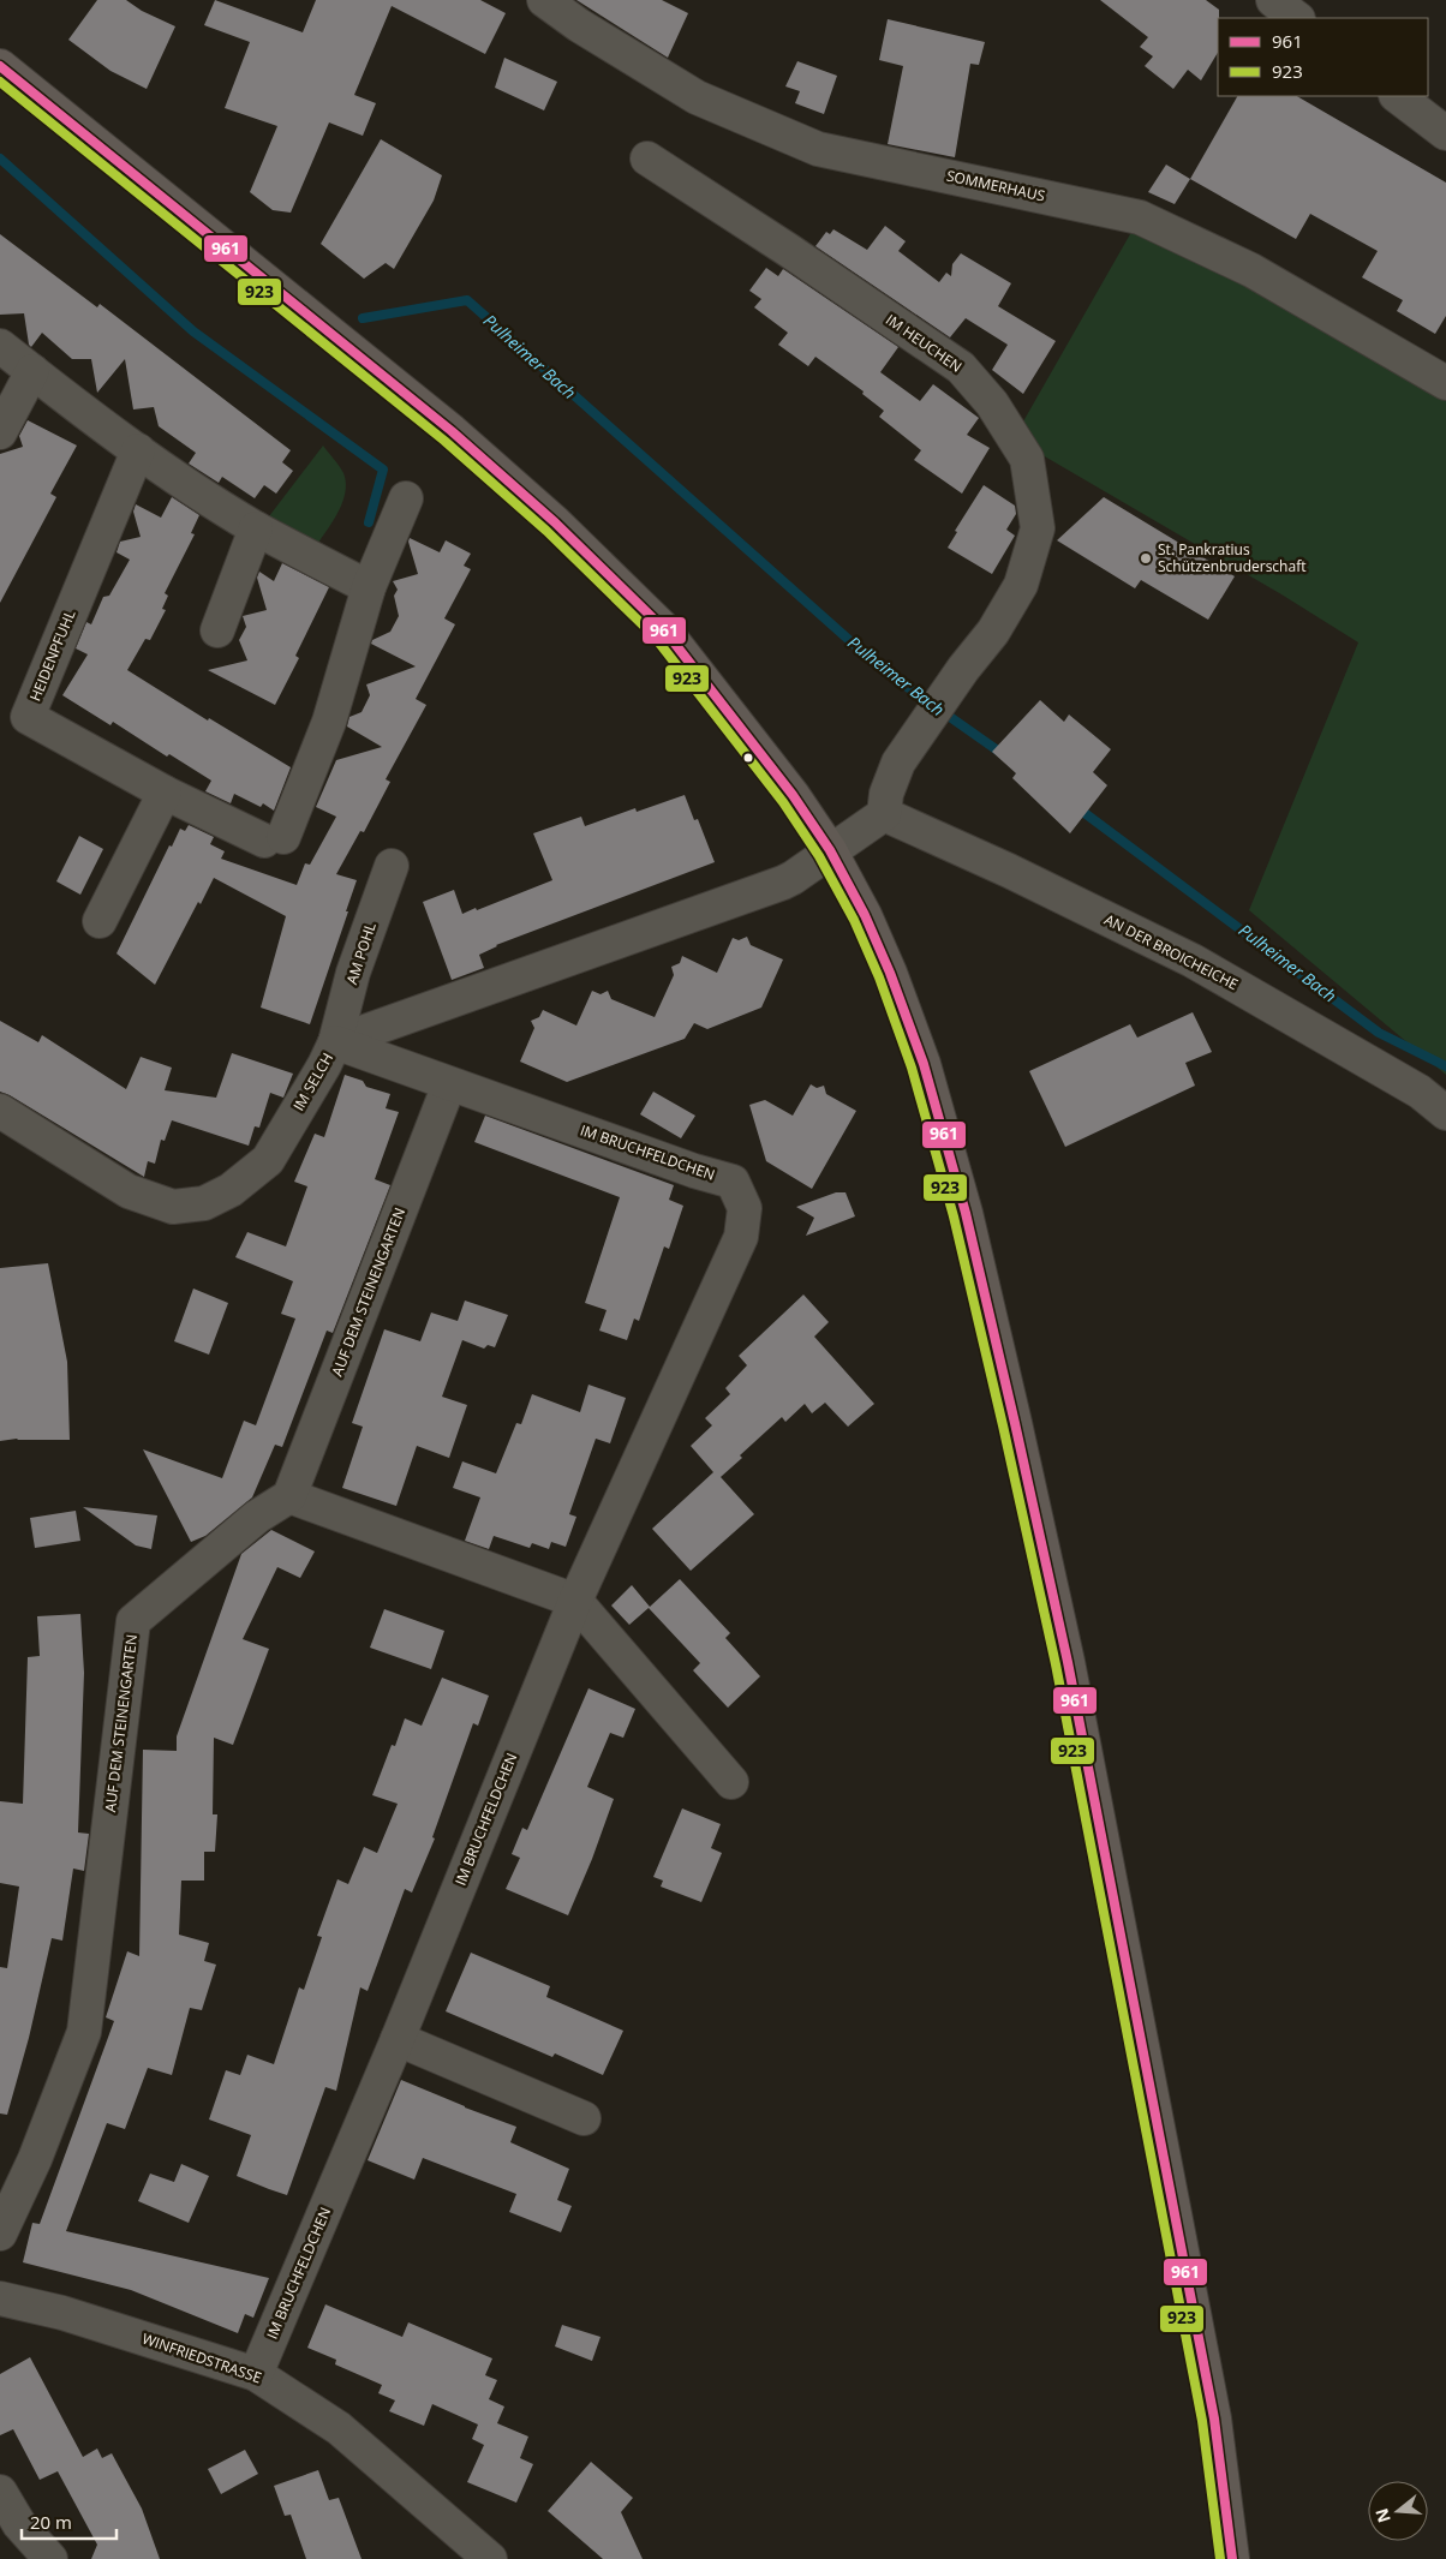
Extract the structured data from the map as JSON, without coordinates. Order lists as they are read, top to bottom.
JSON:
{
  "streets": {
    "street": [
      "SOMMERHAUS",
      "IM HEUCHEN",
      "HEIDENPFUHL",
      "AN DER BROICHEICHE",
      "AM POHL",
      "IM SELCH",
      "IM BRUCHFELDCHEN",
      "AUF DEM STEINENGARTEN",
      "WINFRIEDSTRASSE"
    ]
  },
  "crossings": [
    ["IM HEUCHEN", "AN DER BROICHEICHE"],
    ["AM POHL", "IM SELCH"],
    ["AM POHL", "IM BRUCHFELDCHEN"],
    ["IM SELCH", "IM BRUCHFELDCHEN"],
    ["IM BRUCHFELDCHEN", "AUF DEM STEINENGARTEN"],
    ["IM BRUCHFELDCHEN", "WINFRIEDSTRASSE"]
  ],
  "water": ["Pulheimer Bach"],
  "places": ["St. Pankratius Schützenbruderschaft"],
  "lines": ["transit line 961", "transit line 923"],
  "legend": ["961", "923"],
  "scale_bar": "20 m",
  "north": "left"
}
